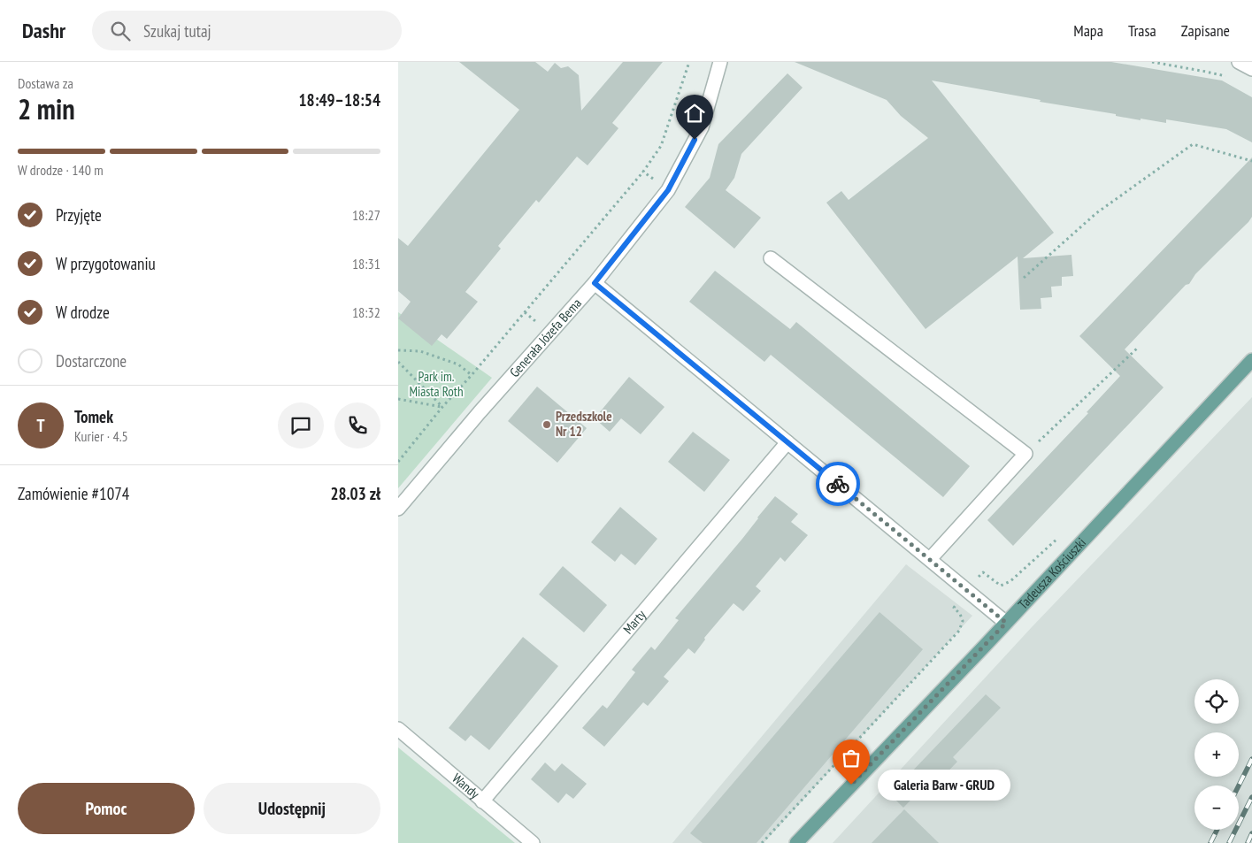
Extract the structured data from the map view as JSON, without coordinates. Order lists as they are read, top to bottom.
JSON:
{
  "streets": {
    "main road": ["Tadeusza Kościuszki"],
    "street": ["Generała Józefa Bema", "Marty", "Wandy"]
  },
  "crossings": [
    ["Marty", "Wandy"]
  ],
  "parks": ["Park im. Miasta Roth"],
  "places": ["Przedszkole Nr 12", "Galeria Barw - GRUD"],
  "page": {
    "header": "Dashr",
    "search": "Szukaj tutaj",
    "nav": ["Mapa", "Trasa", "Zapisane"],
    "heading": ["2 min", "Dostawa za", "18:49–18:54"],
    "panel": [
      "Tomek",
      "Kurier · 4.5",
      "Zamówienie #1074",
      "28.03 zł"
    ],
    "bar": "W drodze · 140 m",
    "list": [
      ["Przyjęte", "18:27"],
      ["W przygotowaniu", "18:31"],
      ["W drodze", "18:32"],
      "Dostarczone"
    ],
    "round": "T",
    "map_buttons": ["+", "−"],
    "bubble": "Galeria Barw - GRUD",
    "buttons": ["Pomoc", "Udostępnij"]
  }
}
